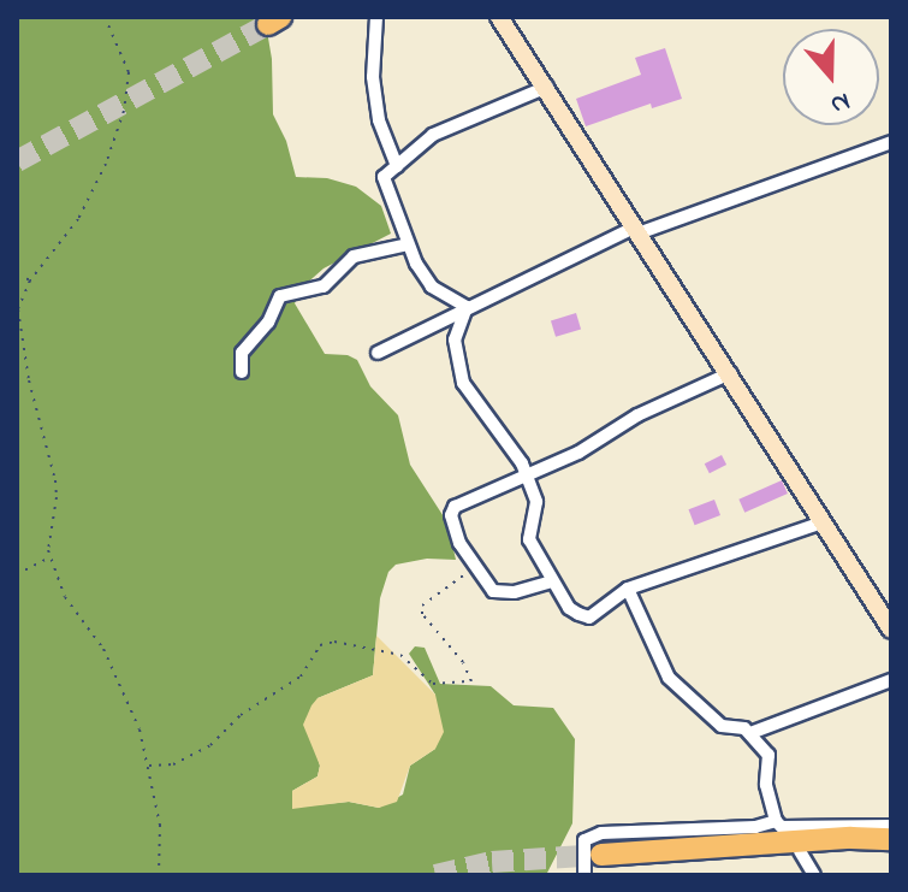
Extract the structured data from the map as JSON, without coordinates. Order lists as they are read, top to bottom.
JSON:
{
  "north": "bottom"
}
